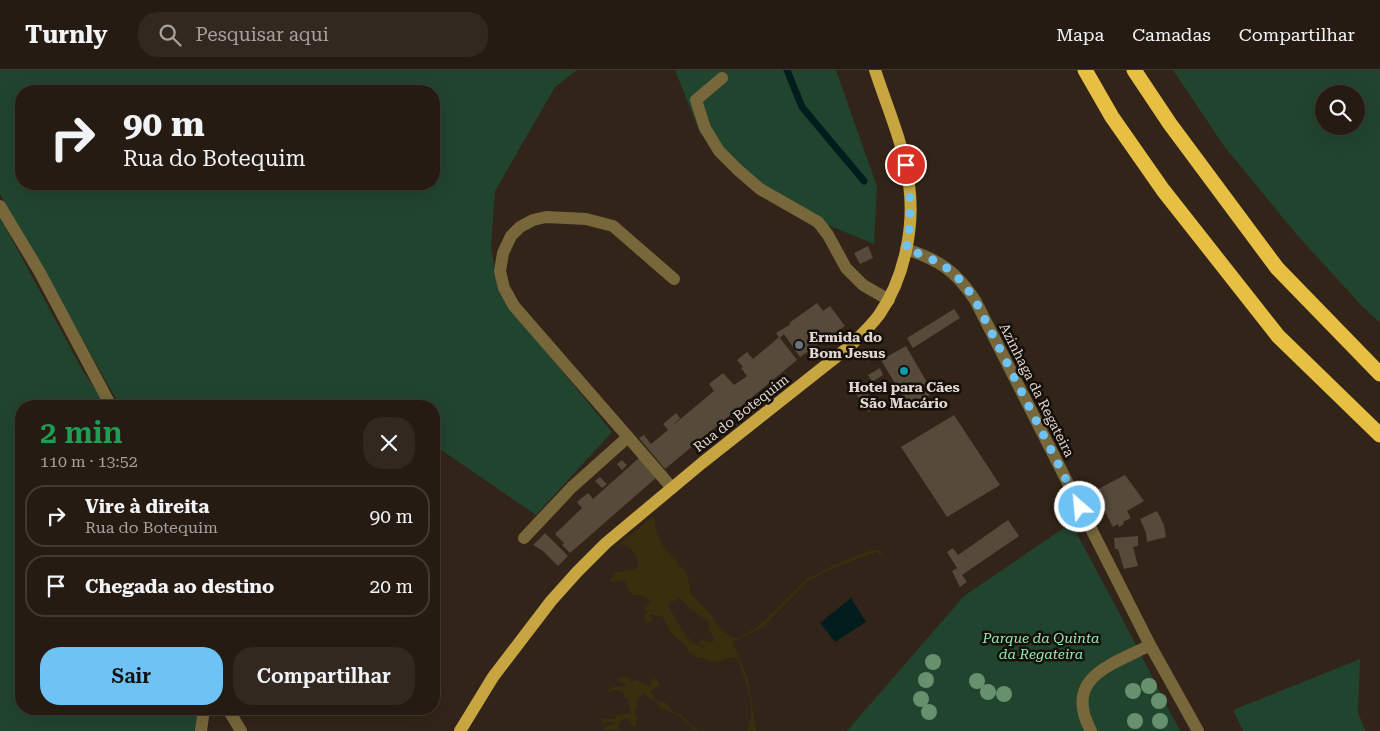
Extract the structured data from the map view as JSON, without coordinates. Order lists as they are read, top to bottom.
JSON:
{
  "streets": {
    "main road": ["Rua do Botequim"],
    "street": ["Azinhaga da Regateira"]
  },
  "crossings": [
    ["Azinhaga da Regateira", "Rua do Botequim"]
  ],
  "parks": ["Parque da Quinta da Regateira"],
  "places": ["Ermida do Bom Jesus", "Hotel para Cães São Macário"],
  "page": {
    "header": "Turnly",
    "search": "Pesquisar aqui",
    "nav": ["Mapa", "Camadas", "Compartilhar"],
    "turn": ["90 m", "Rua do Botequim"],
    "heading": ["2 min", "110 m · 13:52"],
    "list": [
      {
        "name": "Vire à direita",
        "note": "Rua do Botequim",
        "value": "90 m"
      },
      {
        "name": "Chegada ao destino",
        "value": "20 m"
      }
    ],
    "buttons": ["Sair", "Compartilhar"]
  }
}
